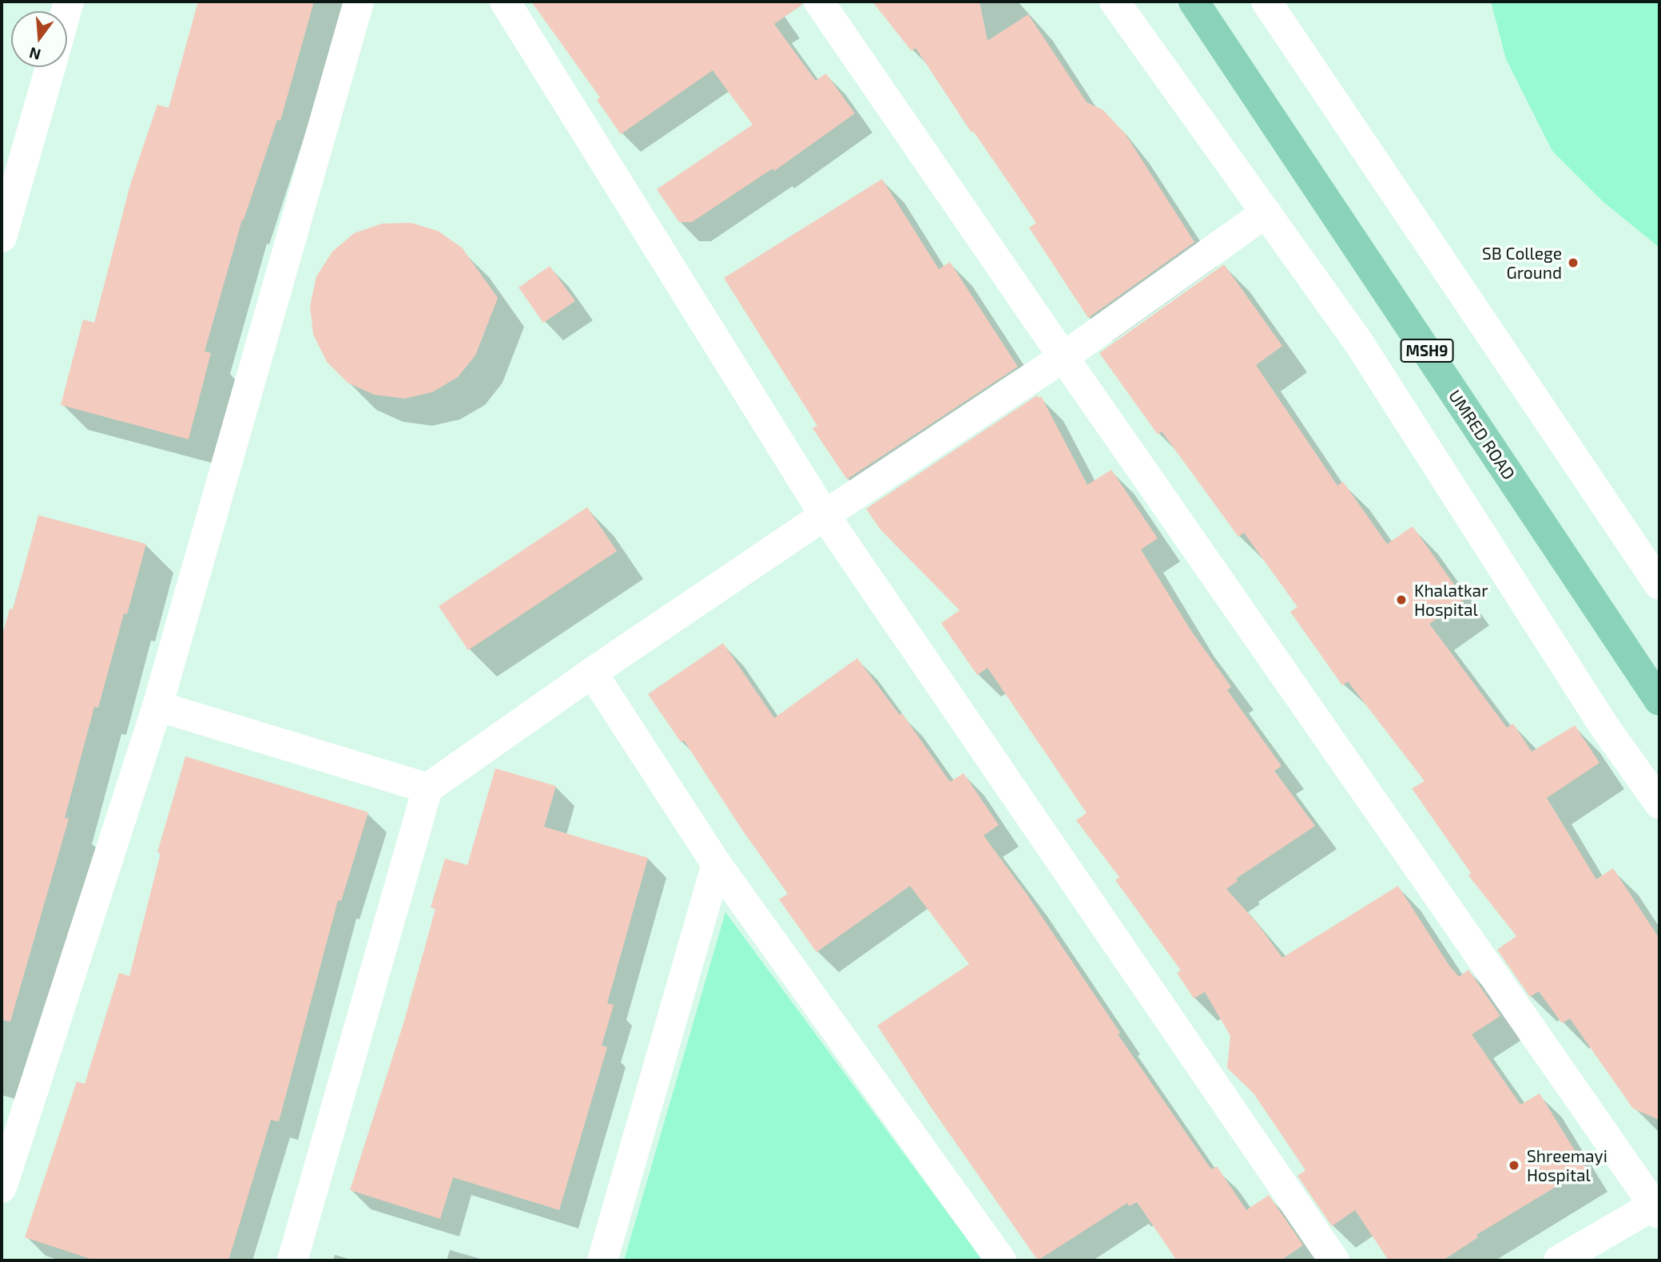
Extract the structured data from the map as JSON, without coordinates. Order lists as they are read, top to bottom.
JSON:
{
  "streets": {
    "main road": ["MSH9", "UMRED ROAD"]
  },
  "places": ["SB College Ground", "Khalatkar Hospital", "Shreemayi Hospital"],
  "north": "bottom"
}
